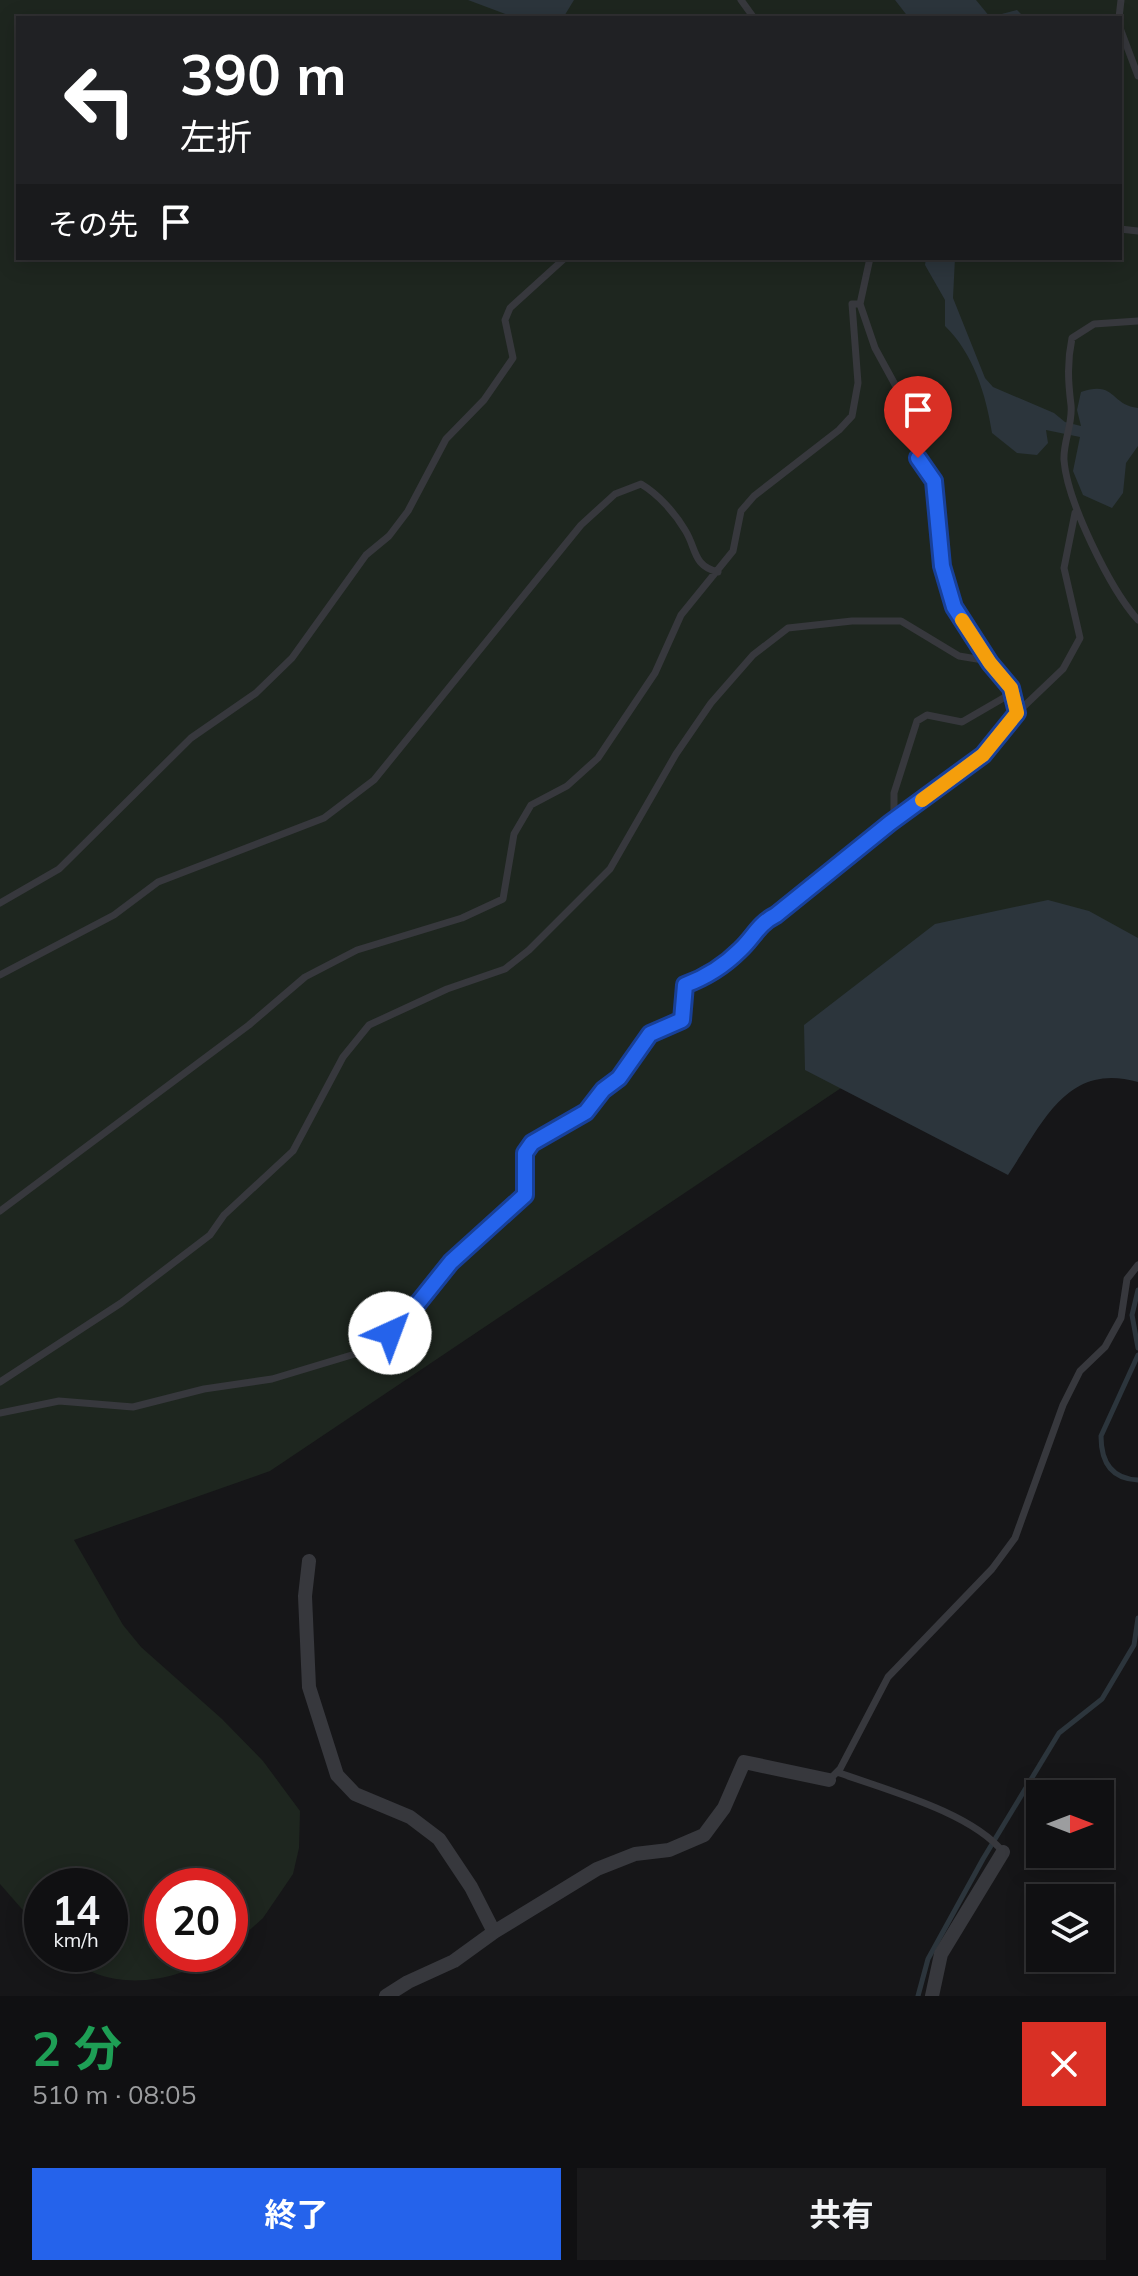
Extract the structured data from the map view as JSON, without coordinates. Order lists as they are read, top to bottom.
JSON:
{
  "north": "right",
  "page": {
    "turn": ["390 m", "左折"],
    "then": "その先",
    "speed": "14 km/h",
    "limit": "20",
    "heading": ["2 分", "510 m · 08:05"],
    "buttons": ["終了", "共有"]
  }
}
